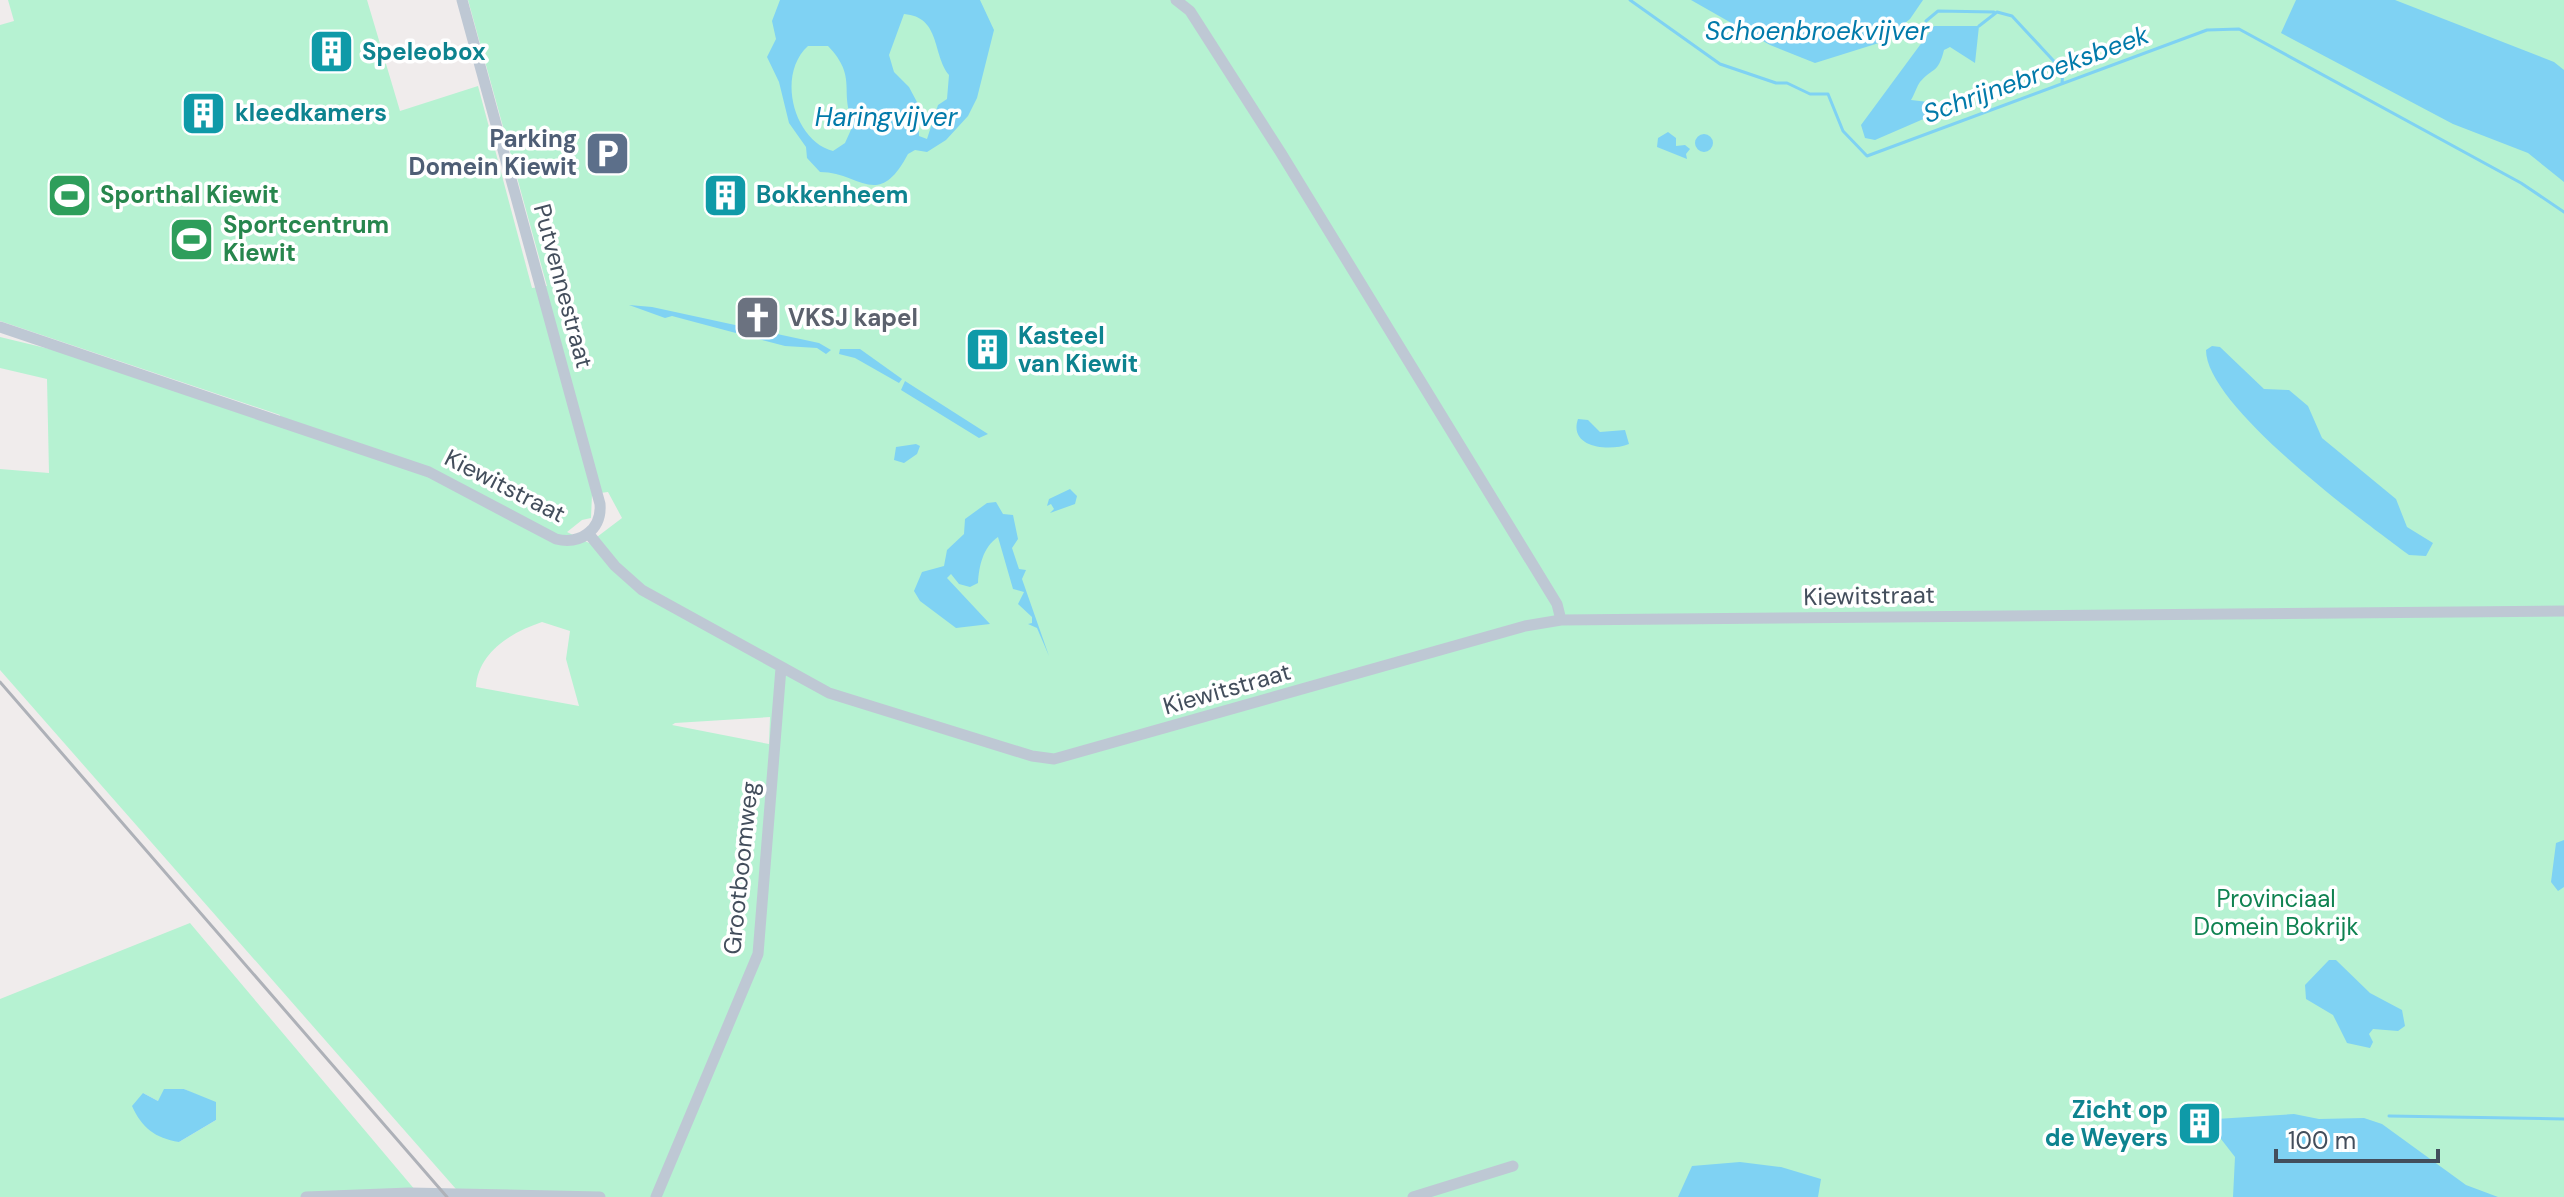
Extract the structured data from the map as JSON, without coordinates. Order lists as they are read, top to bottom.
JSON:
{
  "streets": {
    "street": ["Putvennestraat", "Kiewitstraat", "Grootboomweg"]
  },
  "crossings": [
    ["Putvennestraat", "Kiewitstraat"],
    ["Kiewitstraat", "Grootboomweg"]
  ],
  "water": ["Schoenbroekvijver", "Schrijnebroeksbeek", "Haringvijver"],
  "parks": ["Provinciaal Domein Bokrijk"],
  "places": {
    "building": [
      "Speleobox",
      "kleedkamers",
      "Bokkenheem",
      "Kasteel van Kiewit",
      "Zicht op de Weyers"
    ],
    "parking": ["Parking Domein Kiewit"],
    "sports": ["Sporthal Kiewit", "Sportcentrum Kiewit"],
    "church": ["VKSJ kapel"]
  },
  "scale_bar": "100 m"
}
